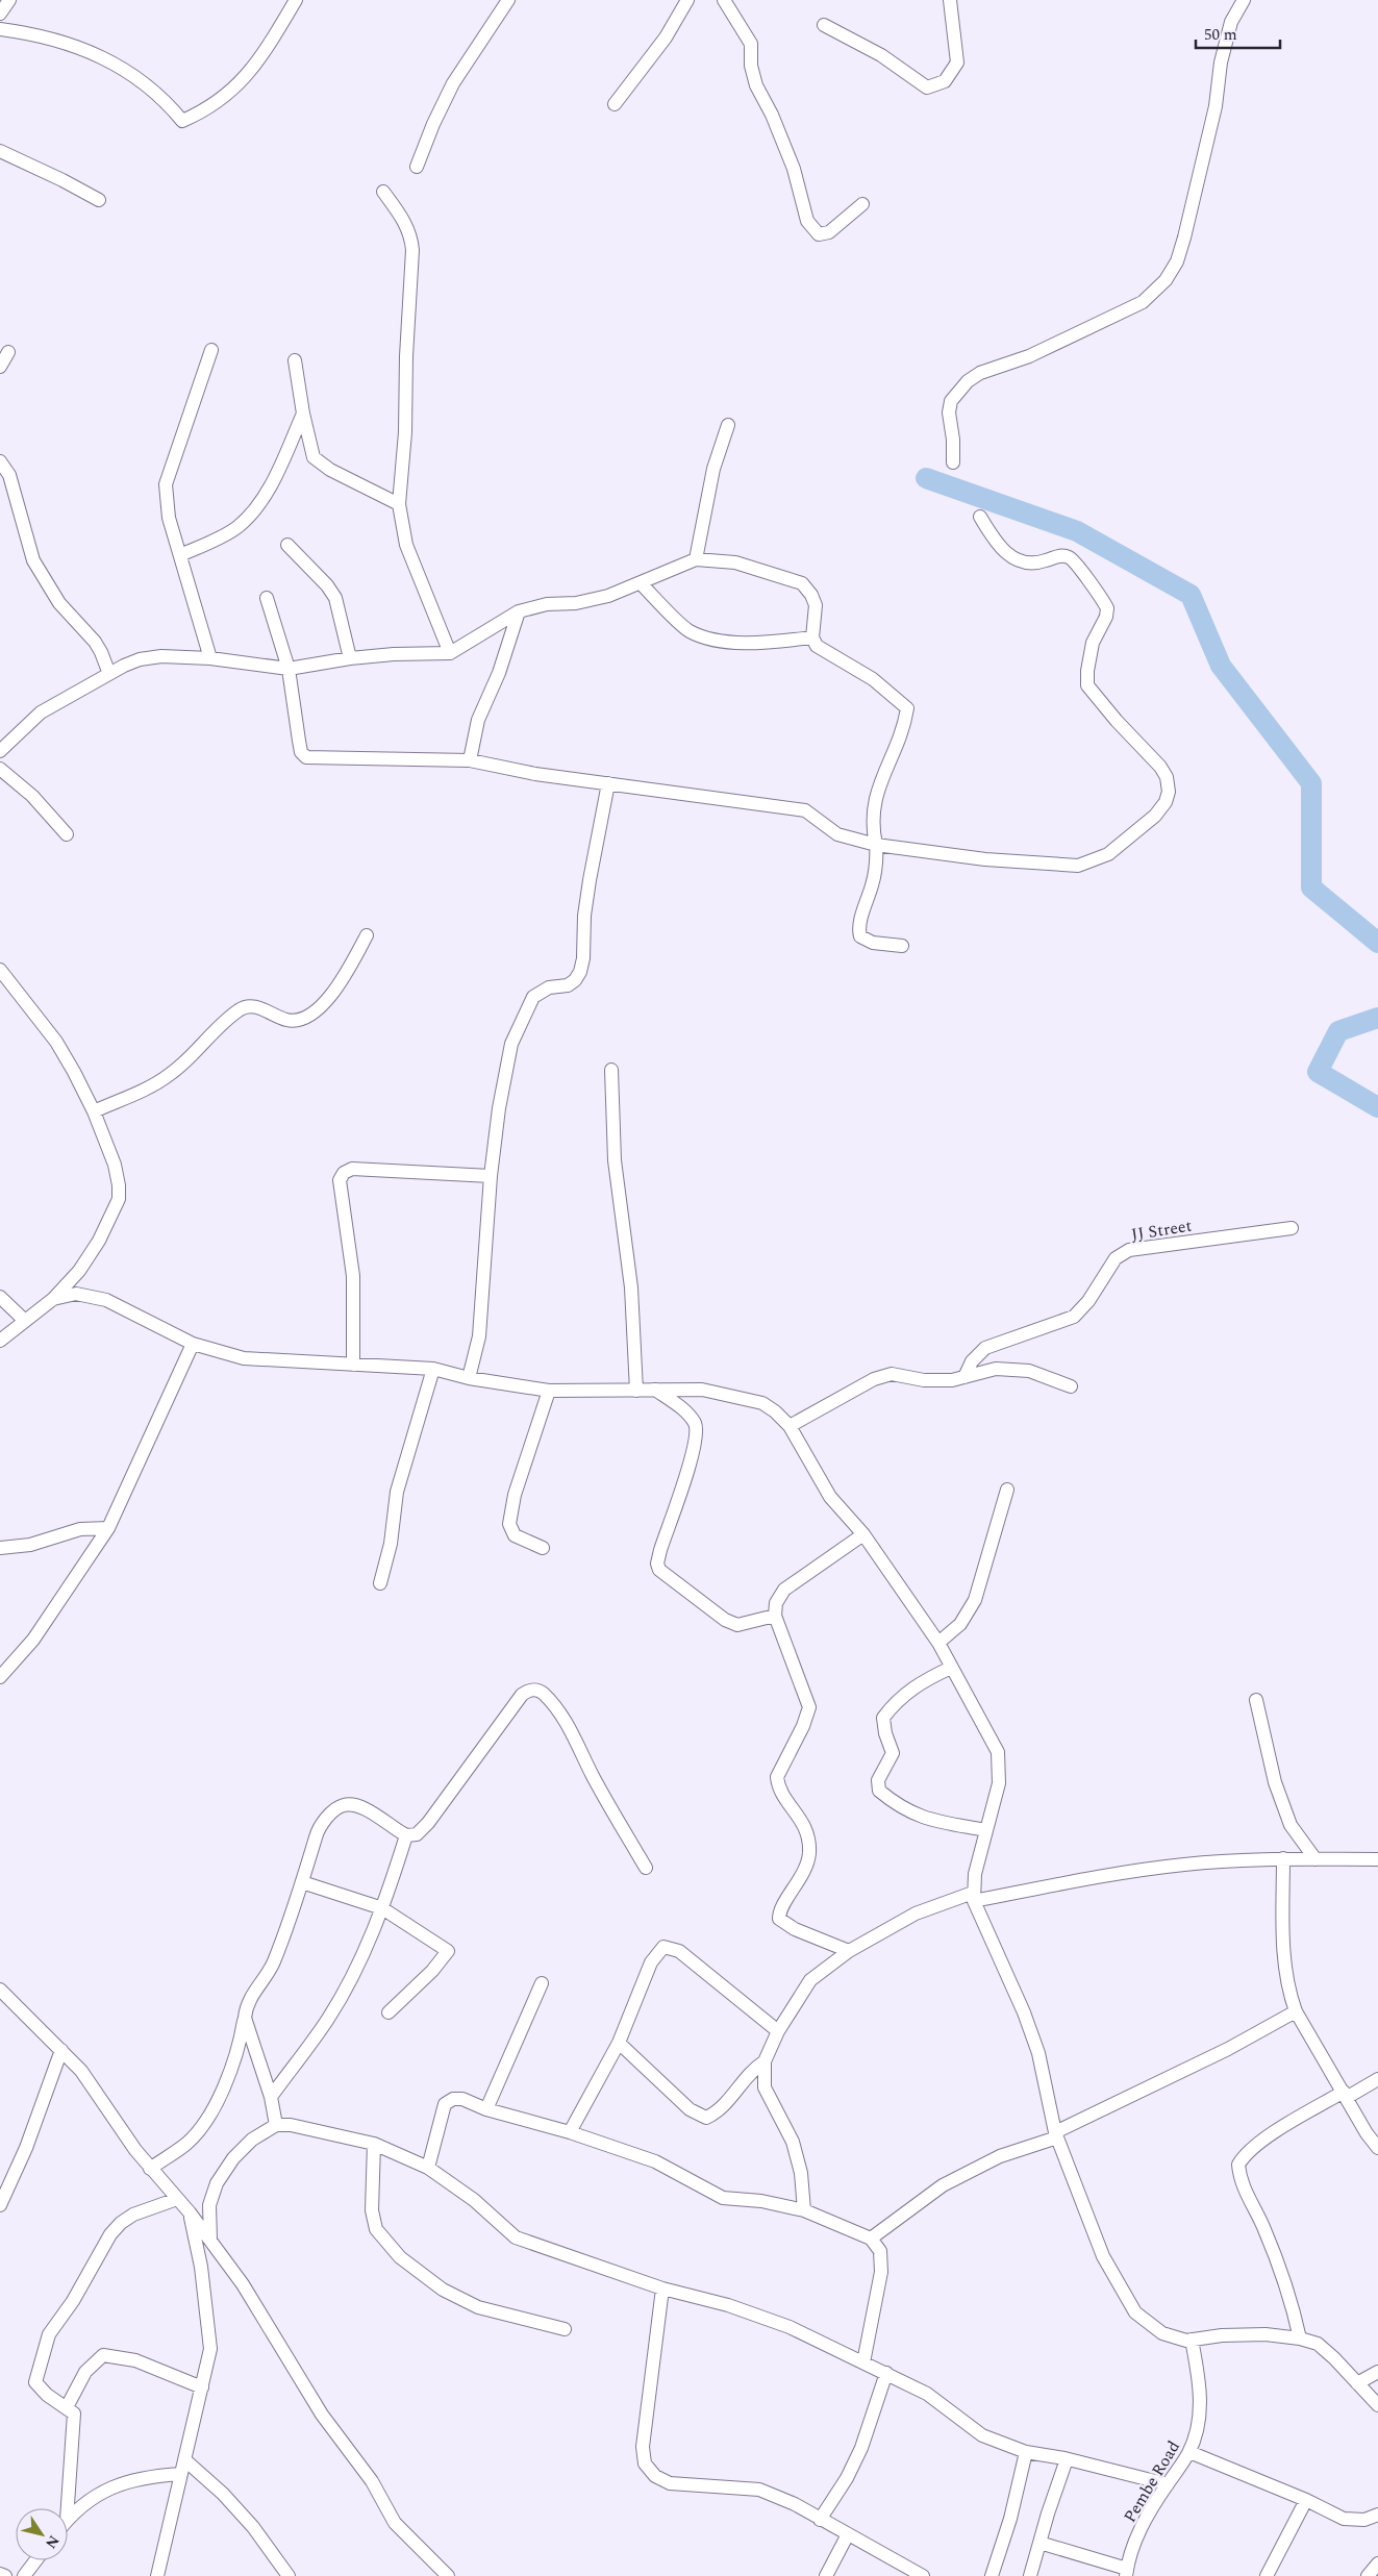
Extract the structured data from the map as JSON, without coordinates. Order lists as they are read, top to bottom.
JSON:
{
  "streets": {
    "street": ["JJ Street", "Pembe Road"]
  },
  "scale_bar": "50 m",
  "north": "bottom right"
}
